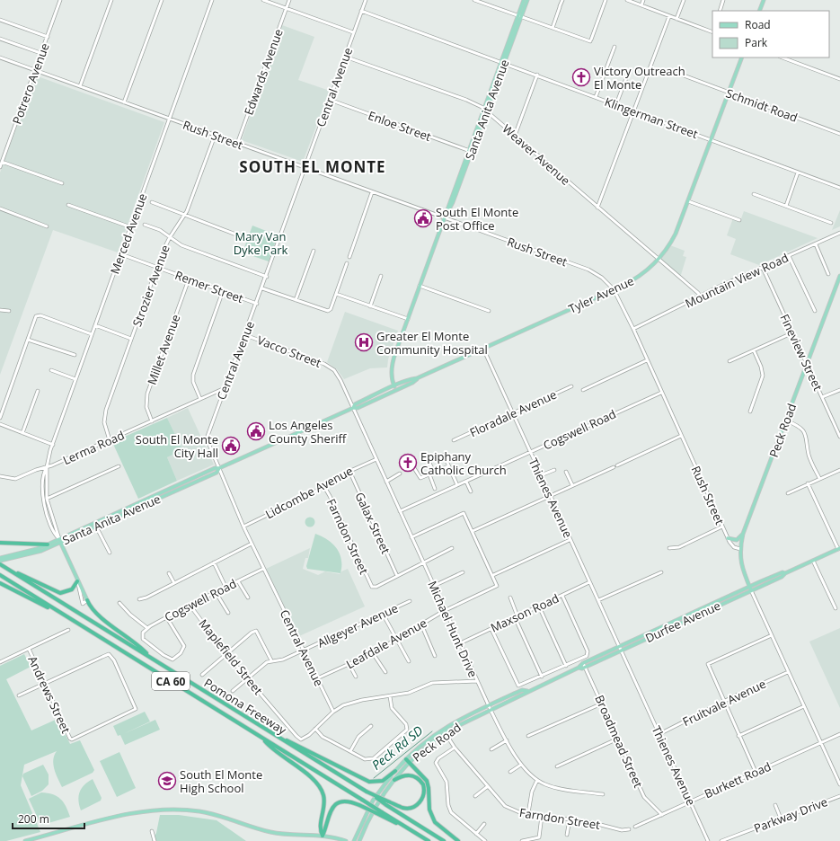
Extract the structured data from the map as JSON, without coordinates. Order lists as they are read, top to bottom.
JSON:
{
  "streets": {
    "highway": ["CA 60", "Pomona Freeway"],
    "main road": [
      "Santa Anita Avenue",
      "Tyler Avenue",
      "Peck Road",
      "Durfee Avenue"
    ],
    "street": [
      "Edwards Avenue",
      "Potrero Avenue",
      "Central Avenue",
      "Schmidt Road",
      "Klingerman Street",
      "Enloe Street",
      "Rush Street",
      "Weaver Avenue",
      "Merced Avenue",
      "Mountain View Road",
      "Strozier Avenue",
      "Remer Street",
      "Millet Avenue",
      "Vacco Street",
      "Fineview Street",
      "Floradale Avenue",
      "Cogswell Road",
      "Lerma Road",
      "Lidcombe Avenue",
      "Thienes Avenue",
      "Galax Street",
      "Farndon Street",
      "Maxson Road",
      "Allgeyer Avenue",
      "Michael Hunt Drive",
      "Leafdale Avenue",
      "Maplefield Street",
      "Andrews Street",
      "Fruitvale Avenue",
      "Broadmead Street",
      "Burkett Road",
      "Parkway Drive"
    ]
  },
  "crossings": [
    ["Edwards Avenue", "Rush Street"],
    ["Potrero Avenue", "Rush Street"],
    ["Central Avenue", "Santa Anita Avenue"],
    ["Central Avenue", "Klingerman Street"],
    ["Central Avenue", "Enloe Street"],
    ["Central Avenue", "Rush Street"],
    ["Central Avenue", "Weaver Avenue"],
    ["Central Avenue", "Remer Street"],
    ["Central Avenue", "Vacco Street"],
    ["Central Avenue", "Cogswell Road"],
    ["Central Avenue", "Lerma Road"],
    ["Central Avenue", "Lidcombe Avenue"],
    ["Central Avenue", "Allgeyer Avenue"],
    ["Central Avenue", "Leafdale Avenue"],
    ["Schmidt Road", "Tyler Avenue"],
    ["Santa Anita Avenue", "Klingerman Street"],
    ["Santa Anita Avenue", "Enloe Street"],
    ["Santa Anita Avenue", "Rush Street"],
    ["Santa Anita Avenue", "Weaver Avenue"],
    ["Santa Anita Avenue", "Merced Avenue"],
    ["Santa Anita Avenue", "Tyler Avenue"],
    ["Santa Anita Avenue", "Vacco Street"],
    ["Santa Anita Avenue", "Michael Hunt Drive"],
    ["Klingerman Street", "Tyler Avenue"],
    ["Rush Street", "Merced Avenue"],
    ["Rush Street", "Mountain View Road"],
    ["Rush Street", "Strozier Avenue"],
    ["Rush Street", "Tyler Avenue"],
    ["Rush Street", "Cogswell Road"],
    ["Rush Street", "Peck Road"],
    ["Weaver Avenue", "Mountain View Road"],
    ["Weaver Avenue", "Tyler Avenue"],
    ["Merced Avenue", "Remer Street"],
    ["Merced Avenue", "Lerma Road"],
    ["Mountain View Road", "Fineview Street"],
    ["Strozier Avenue", "Remer Street"],
    ["Strozier Avenue", "Lerma Road"],
    ["Remer Street", "Millet Avenue"],
    ["Tyler Avenue", "Thienes Avenue"],
    ["Millet Avenue", "Lerma Road"],
    ["Vacco Street", "Michael Hunt Drive"],
    ["Fineview Street", "Peck Road"],
    ["Floradale Avenue", "Thienes Avenue"],
    ["Cogswell Road", "Thienes Avenue"],
    ["Cogswell Road", "Michael Hunt Drive"],
    ["Cogswell Road", "Maplefield Street"],
    ["Peck Road", "Farndon Street"],
    ["Peck Road", "Durfee Avenue"],
    ["Peck Road", "Michael Hunt Drive"],
    ["Lidcombe Avenue", "Galax Street"],
    ["Lidcombe Avenue", "Farndon Street"],
    ["Lidcombe Avenue", "Michael Hunt Drive"],
    ["Thienes Avenue", "Maxson Road"],
    ["Thienes Avenue", "Durfee Avenue"],
    ["Thienes Avenue", "Fruitvale Avenue"],
    ["Thienes Avenue", "Burkett Road"],
    ["Galax Street", "Farndon Street"],
    ["Maxson Road", "Michael Hunt Drive"],
    ["Durfee Avenue", "Michael Hunt Drive"],
    ["Durfee Avenue", "Broadmead Street"],
    ["Allgeyer Avenue", "Maplefield Street"],
    ["Michael Hunt Drive", "Leafdale Avenue"],
    ["Broadmead Street", "Burkett Road"]
  ],
  "districts": ["SOUTH EL MONTE"],
  "water": ["Peck Rd SD"],
  "parks": ["Mary Van Dyke Park"],
  "places": {
    "church": ["Victory Outreach El Monte", "Epiphany Catholic Church"],
    "public building": ["South El Monte Post Office", "Los Angeles County Sheriff", "South El Monte City Hall"],
    "hospital": ["Greater El Monte Community Hospital"],
    "school or university": ["South El Monte High School"]
  },
  "legend": ["Road", "Park"],
  "scale_bar": "200 m"
}
